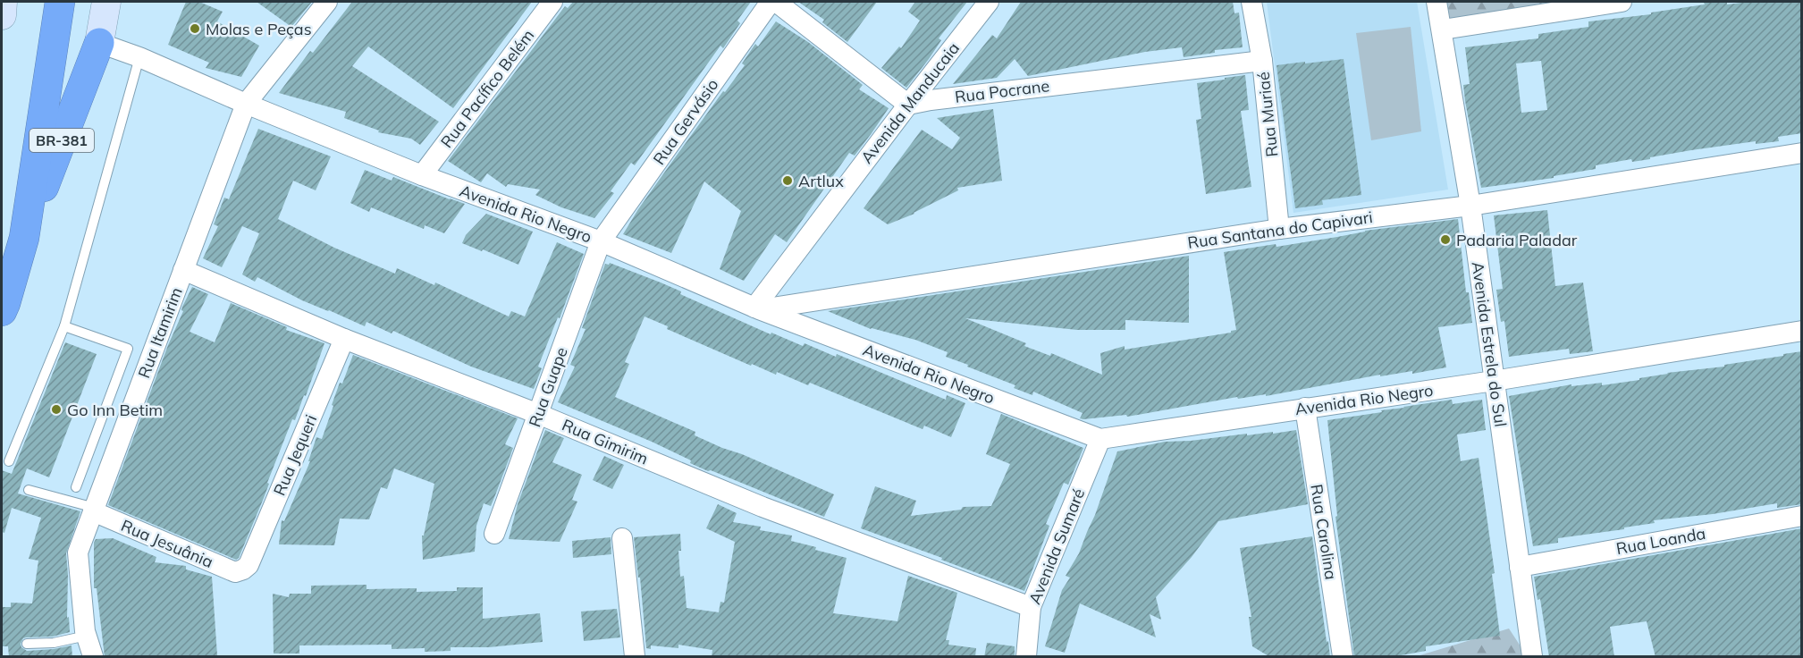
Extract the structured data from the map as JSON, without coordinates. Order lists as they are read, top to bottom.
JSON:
{
  "streets": {
    "highway": ["BR-381"],
    "street": [
      "Rua Pacífico Belém",
      "Rua Pocrane",
      "Avenida Manducaia",
      "Rua Muriaé",
      "Rua Gervásio",
      "Avenida Rio Negro",
      "Rua Santana do Capivari",
      "Rua Itamirim",
      "Avenida Estrela do Sul",
      "Rua Guape",
      "Rua Gimirim",
      "Rua Jequeri",
      "Rua Carolina",
      "Rua Loanda",
      "Rua Jesuânia",
      "Avenida Sumaré"
    ]
  },
  "crossings": [
    ["Rua Pacífico Belém", "Avenida Rio Negro"],
    ["Rua Pocrane", "Avenida Manducaia"],
    ["Rua Pocrane", "Rua Muriaé"],
    ["Avenida Manducaia", "Avenida Rio Negro"],
    ["Avenida Manducaia", "Rua Santana do Capivari"],
    ["Rua Muriaé", "Rua Santana do Capivari"],
    ["Rua Gervásio", "Avenida Rio Negro"],
    ["Rua Gervásio", "Rua Guape"],
    ["BR-381", "Avenida Rio Negro"],
    ["Avenida Rio Negro", "Rua Santana do Capivari"],
    ["Avenida Rio Negro", "Rua Itamirim"],
    ["Avenida Rio Negro", "Avenida Estrela do Sul"],
    ["Avenida Rio Negro", "Rua Guape"],
    ["Avenida Rio Negro", "Rua Carolina"],
    ["Avenida Rio Negro", "Avenida Sumaré"],
    ["Rua Santana do Capivari", "Avenida Estrela do Sul"],
    ["Rua Itamirim", "Rua Gimirim"],
    ["Rua Itamirim", "Rua Jesuânia"],
    ["Avenida Estrela do Sul", "Rua Loanda"],
    ["Rua Guape", "Rua Gimirim"],
    ["Rua Gimirim", "Rua Jequeri"],
    ["Rua Gimirim", "Avenida Sumaré"],
    ["Rua Jequeri", "Rua Jesuânia"]
  ],
  "places": [
    "Molas e Peças",
    "Artlux",
    "Padaria Paladar",
    "Go Inn Betim"
  ]
}
